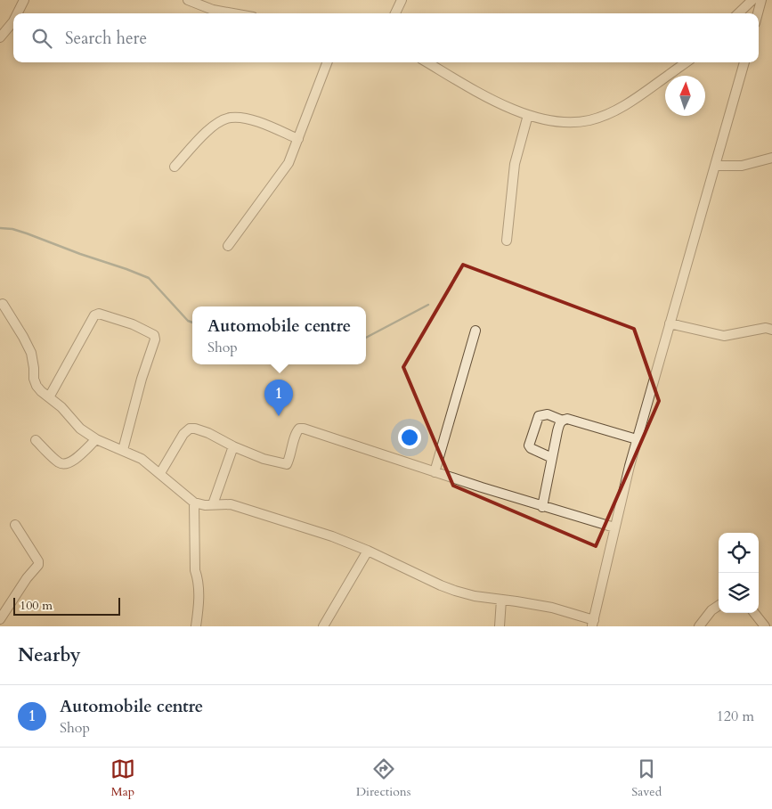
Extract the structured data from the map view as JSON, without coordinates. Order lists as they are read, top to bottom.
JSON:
{
  "scale_bar": "100 m",
  "north": "top",
  "page": {
    "search": "Search here",
    "popup": ["Automobile centre", "Shop"],
    "pins": "1",
    "scale": "100 m",
    "heading": "Nearby",
    "list": [
      {
        "mark": "1",
        "name": "Automobile centre",
        "note": "Shop",
        "value": "120 m"
      }
    ],
    "nav": ["Map", "Directions", "Saved"]
  }
}
